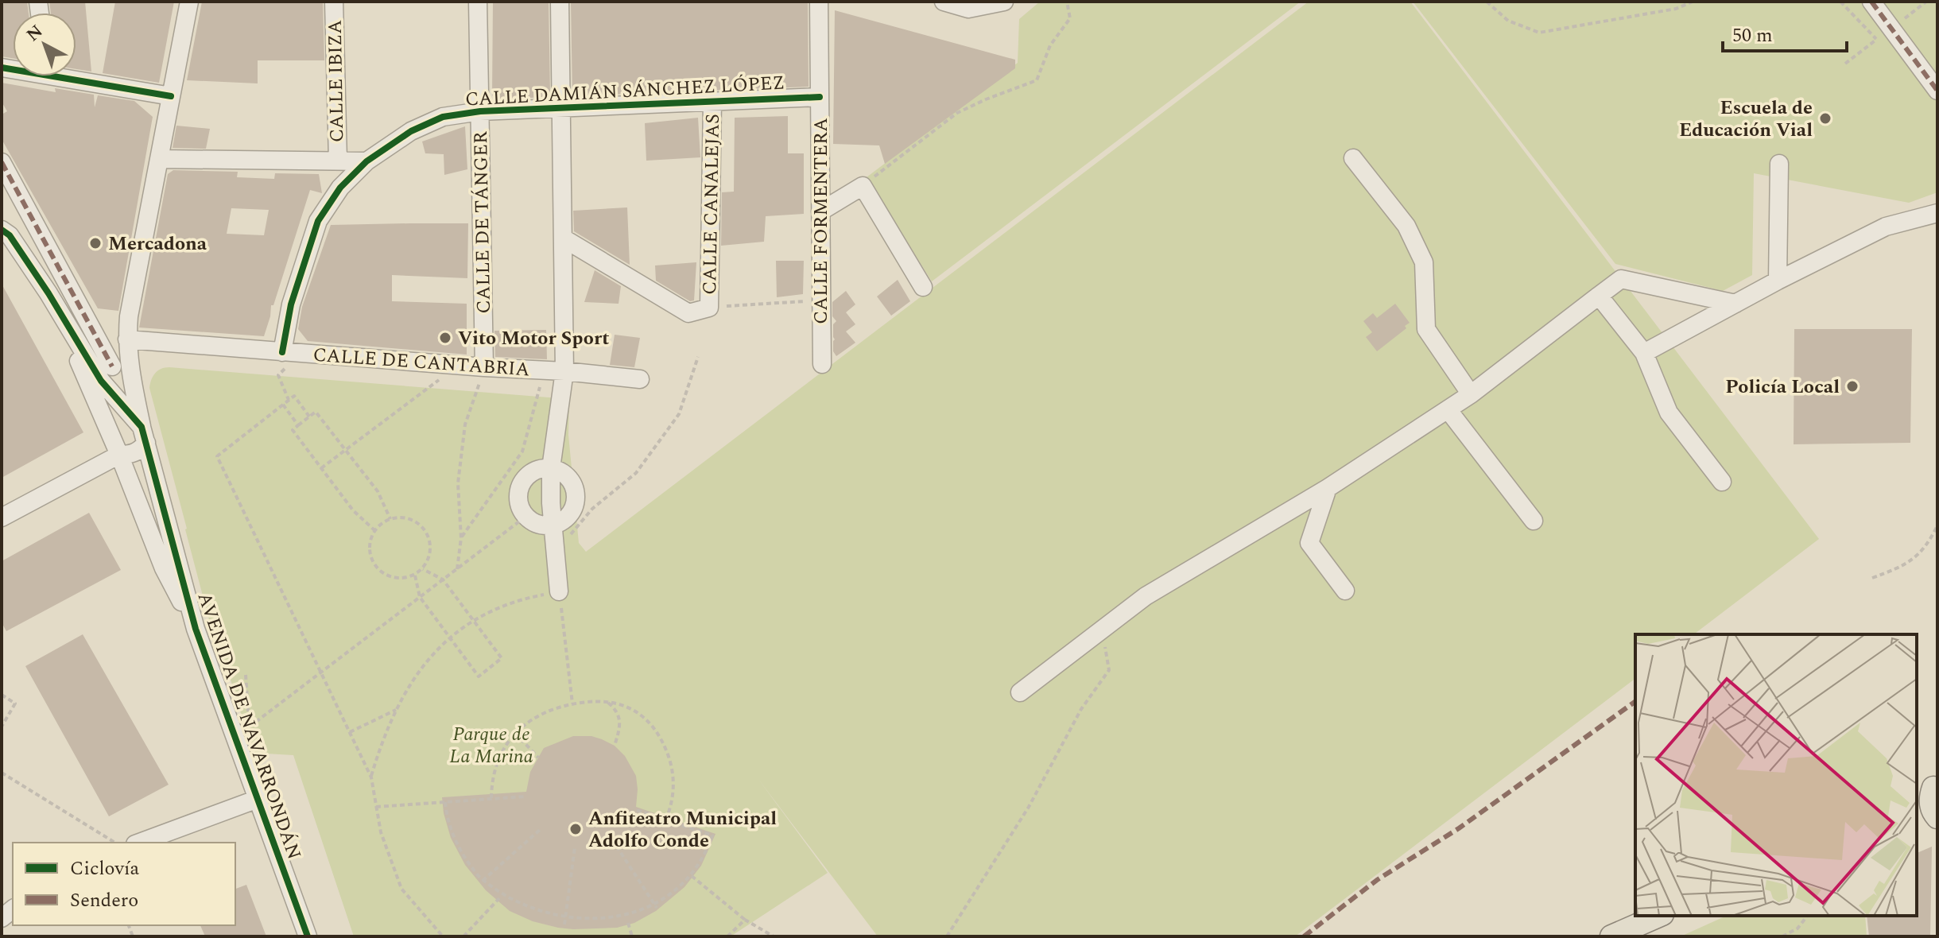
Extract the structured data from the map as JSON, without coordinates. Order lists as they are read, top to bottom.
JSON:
{
  "streets": {
    "street": [
      "CALLE IBIZA",
      "CALLE DAMIÁN SÁNCHEZ LÓPEZ",
      "CALLE CANALEJAS",
      "CALLE FORMENTERA",
      "CALLE DE TÁNGER",
      "CALLE DE CANTABRIA",
      "AVENIDA DE NAVARRONDÁN"
    ]
  },
  "crossings": [
    ["CALLE DAMIÁN SÁNCHEZ LÓPEZ", "CALLE CANALEJAS"],
    ["CALLE DAMIÁN SÁNCHEZ LÓPEZ", "CALLE FORMENTERA"],
    ["CALLE DAMIÁN SÁNCHEZ LÓPEZ", "CALLE DE TÁNGER"],
    ["CALLE DAMIÁN SÁNCHEZ LÓPEZ", "CALLE DE CANTABRIA"],
    ["CALLE DE TÁNGER", "CALLE DE CANTABRIA"]
  ],
  "parks": ["Parque de La Marina"],
  "places": [
    "Escuela de Educación Vial",
    "Mercadona",
    "Vito Motor Sport",
    "Policía Local",
    "Anfiteatro Municipal Adolfo Conde"
  ],
  "legend": ["Ciclovía", "Sendero"],
  "scale_bar": "50 m",
  "north": "top left"
}
